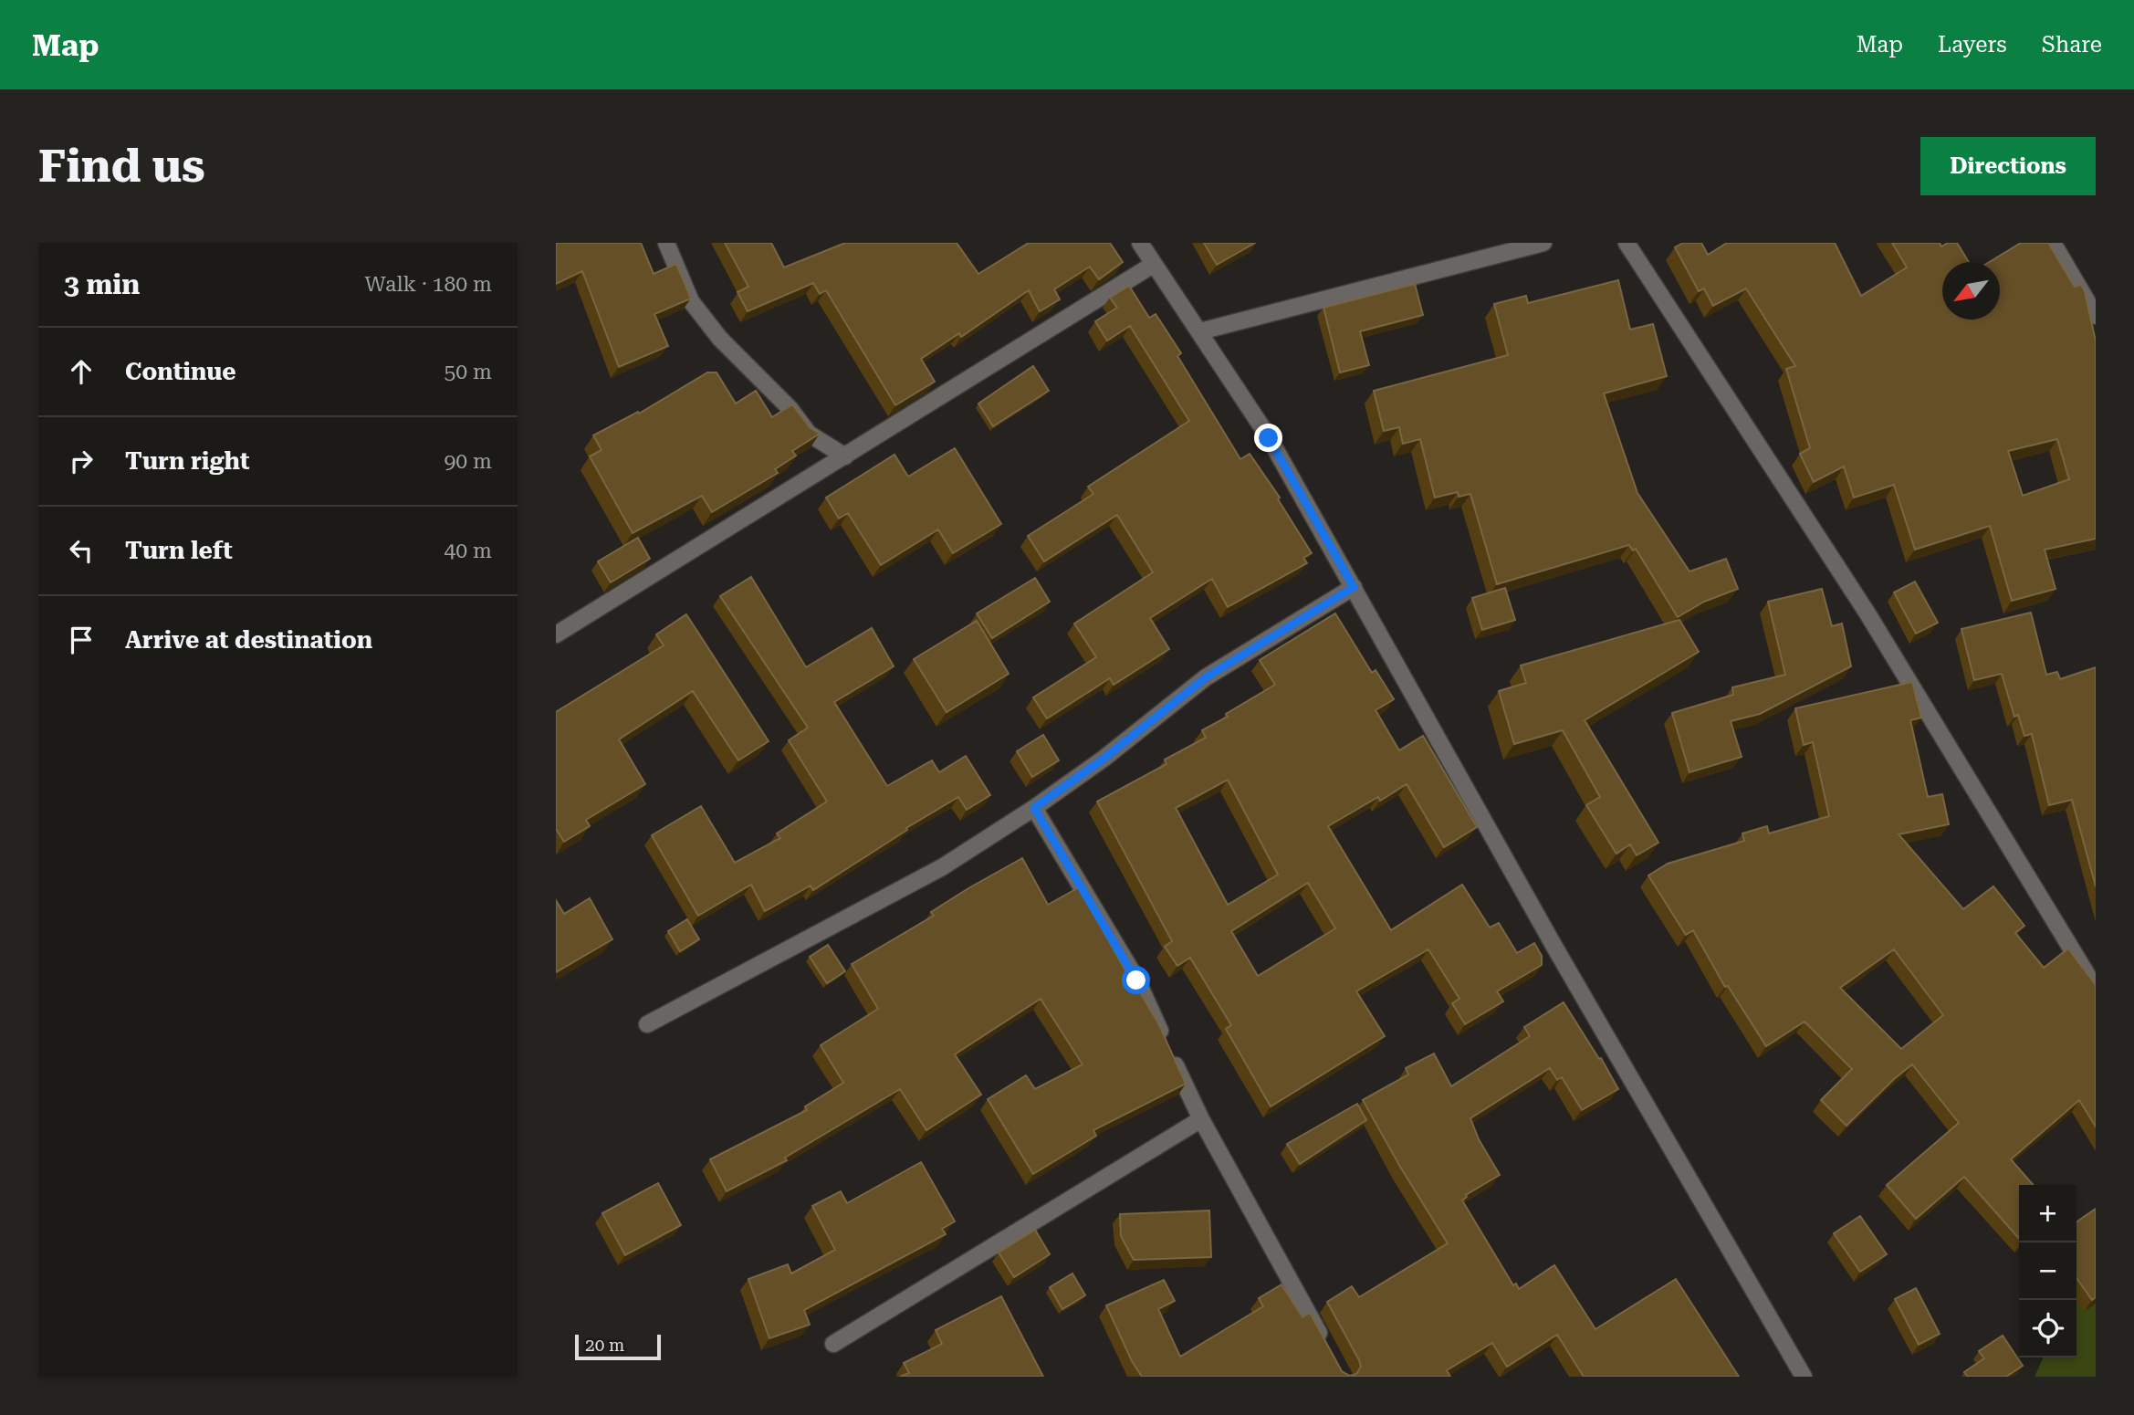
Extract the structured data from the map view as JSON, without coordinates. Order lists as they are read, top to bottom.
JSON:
{
  "scale_bar": "20 m",
  "north": "bottom left",
  "page": {
    "header": "Map",
    "nav": ["Map", "Layers", "Share"],
    "buttons": "Directions",
    "title": "Find us",
    "heading": ["3 min", "Walk · 180 m"],
    "list": [
      ["Continue", "50 m"],
      ["Turn right", "90 m"],
      ["Turn left", "40 m"],
      "Arrive at destination"
    ],
    "map_buttons": ["+", "−"],
    "scale": "20 m"
  }
}
